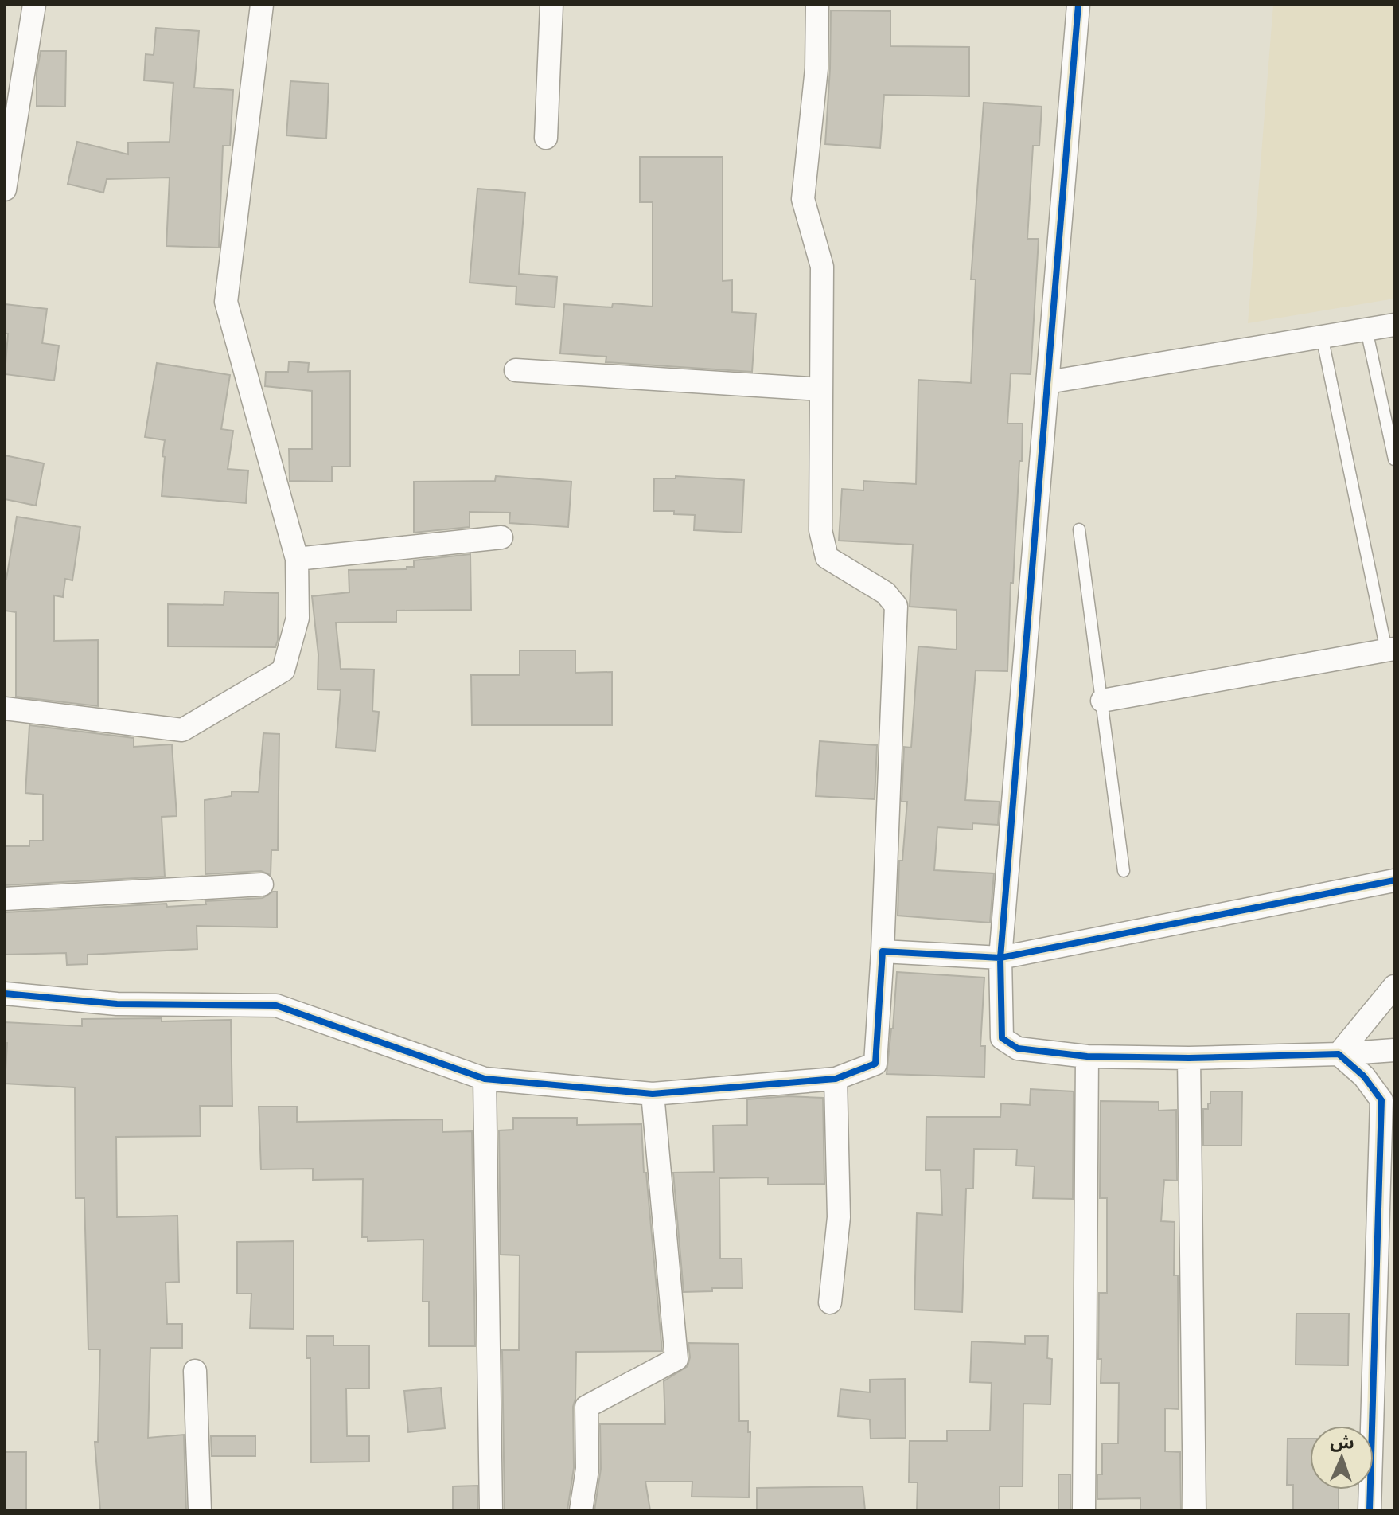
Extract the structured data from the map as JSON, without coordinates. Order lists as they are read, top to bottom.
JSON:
{
  "north": "top"
}
